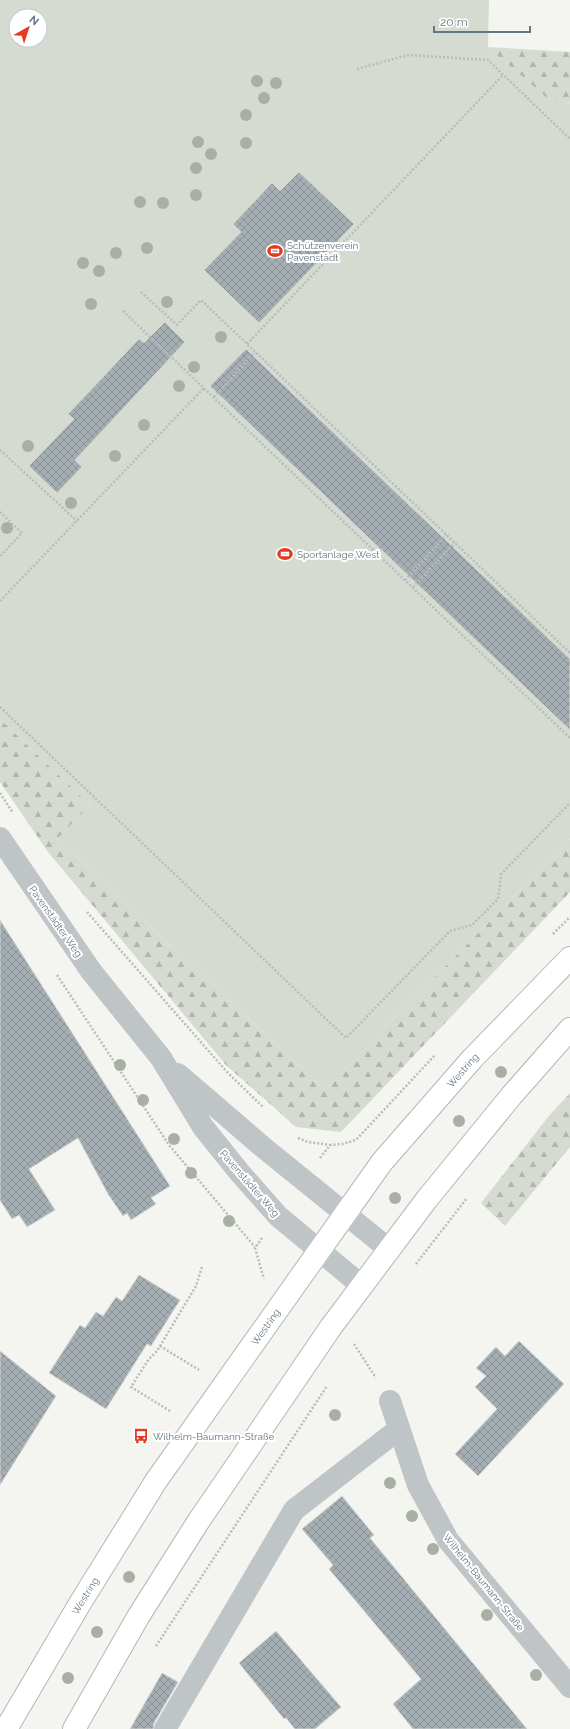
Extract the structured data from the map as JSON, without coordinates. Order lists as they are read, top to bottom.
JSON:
{
  "streets": {
    "main road": ["Westring"],
    "street": ["Pavenstädter Weg", "Wilhelm-Baumann-Straße"]
  },
  "crossings": [
    ["Pavenstädter Weg", "Westring"]
  ],
  "places": {
    "sports": ["Schützenverein Pavenstädt", "Sportanlage West"],
    "bus stop": ["Wilhelm-Baumann-Straße"]
  },
  "scale_bar": "20 m",
  "north": "top right"
}
